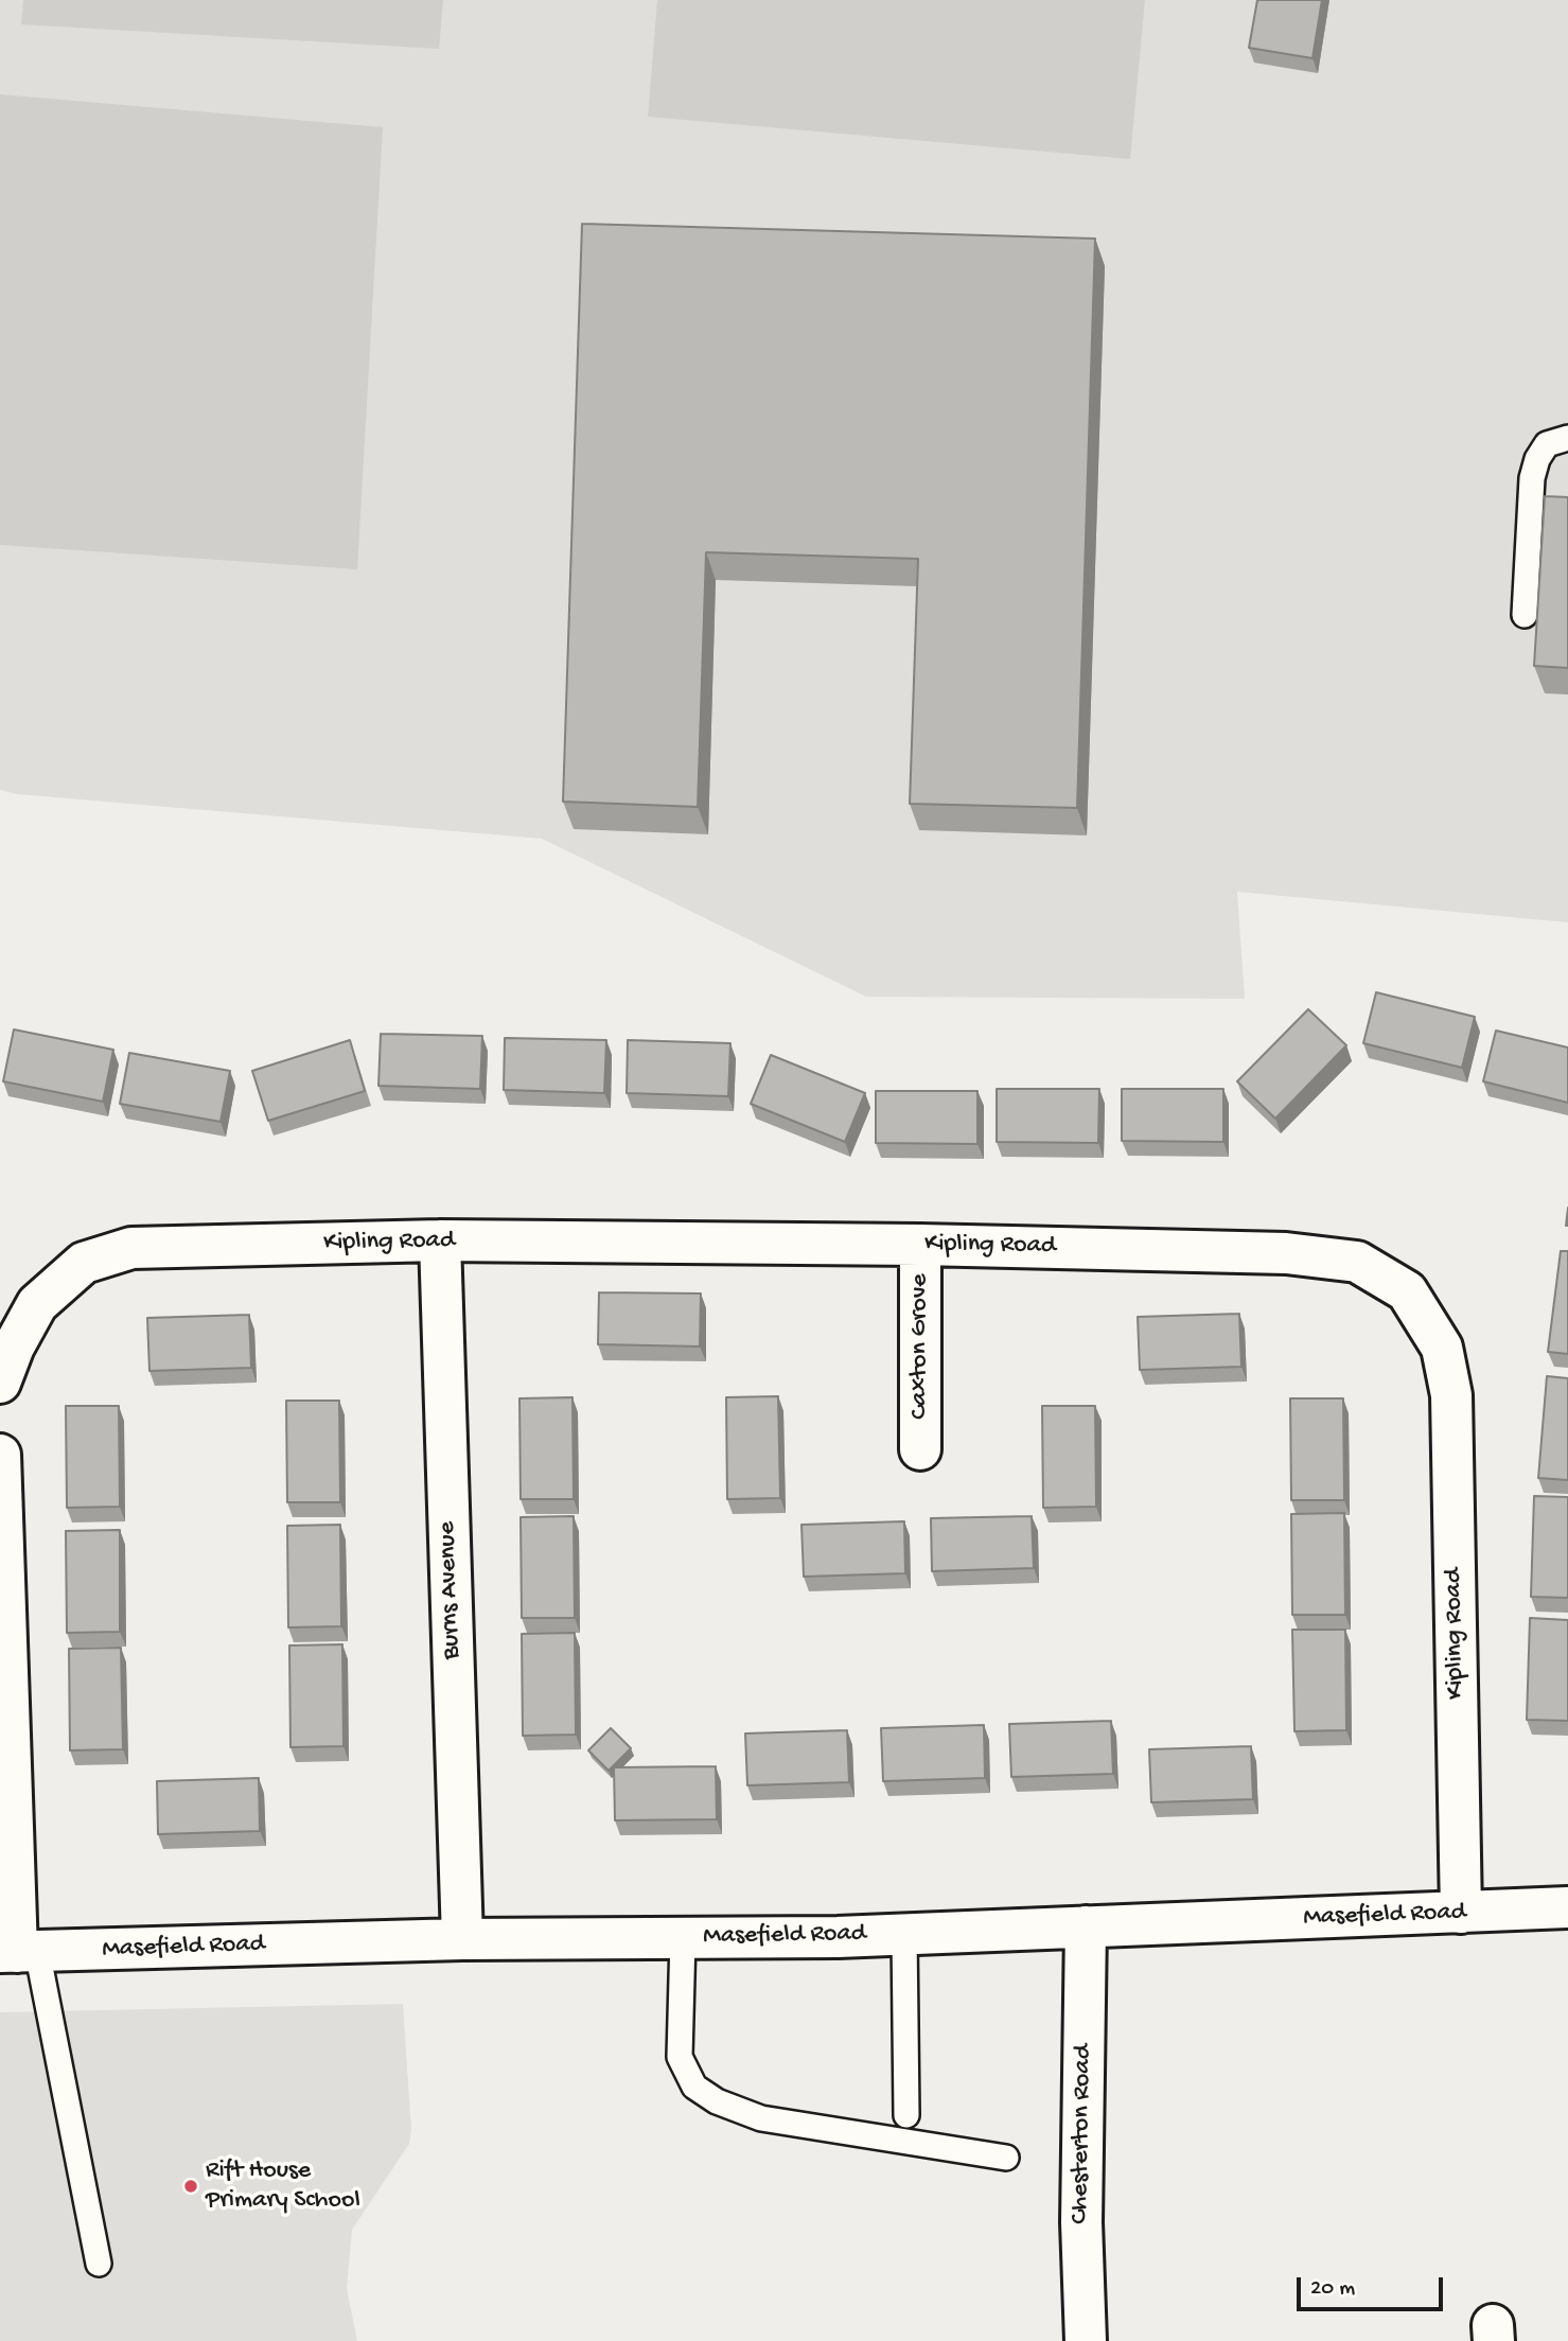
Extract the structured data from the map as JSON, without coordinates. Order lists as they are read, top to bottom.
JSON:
{
  "streets": {
    "street": [
      "Kipling Road",
      "Caxton Grove",
      "Burns Avenue",
      "Masefield Road",
      "Chesterton Road"
    ]
  },
  "crossings": [
    ["Kipling Road", "Caxton Grove"],
    ["Kipling Road", "Burns Avenue"],
    ["Kipling Road", "Masefield Road"],
    ["Burns Avenue", "Masefield Road"],
    ["Masefield Road", "Chesterton Road"]
  ],
  "places": ["Rift House Primary School"],
  "scale_bar": "20 m"
}
